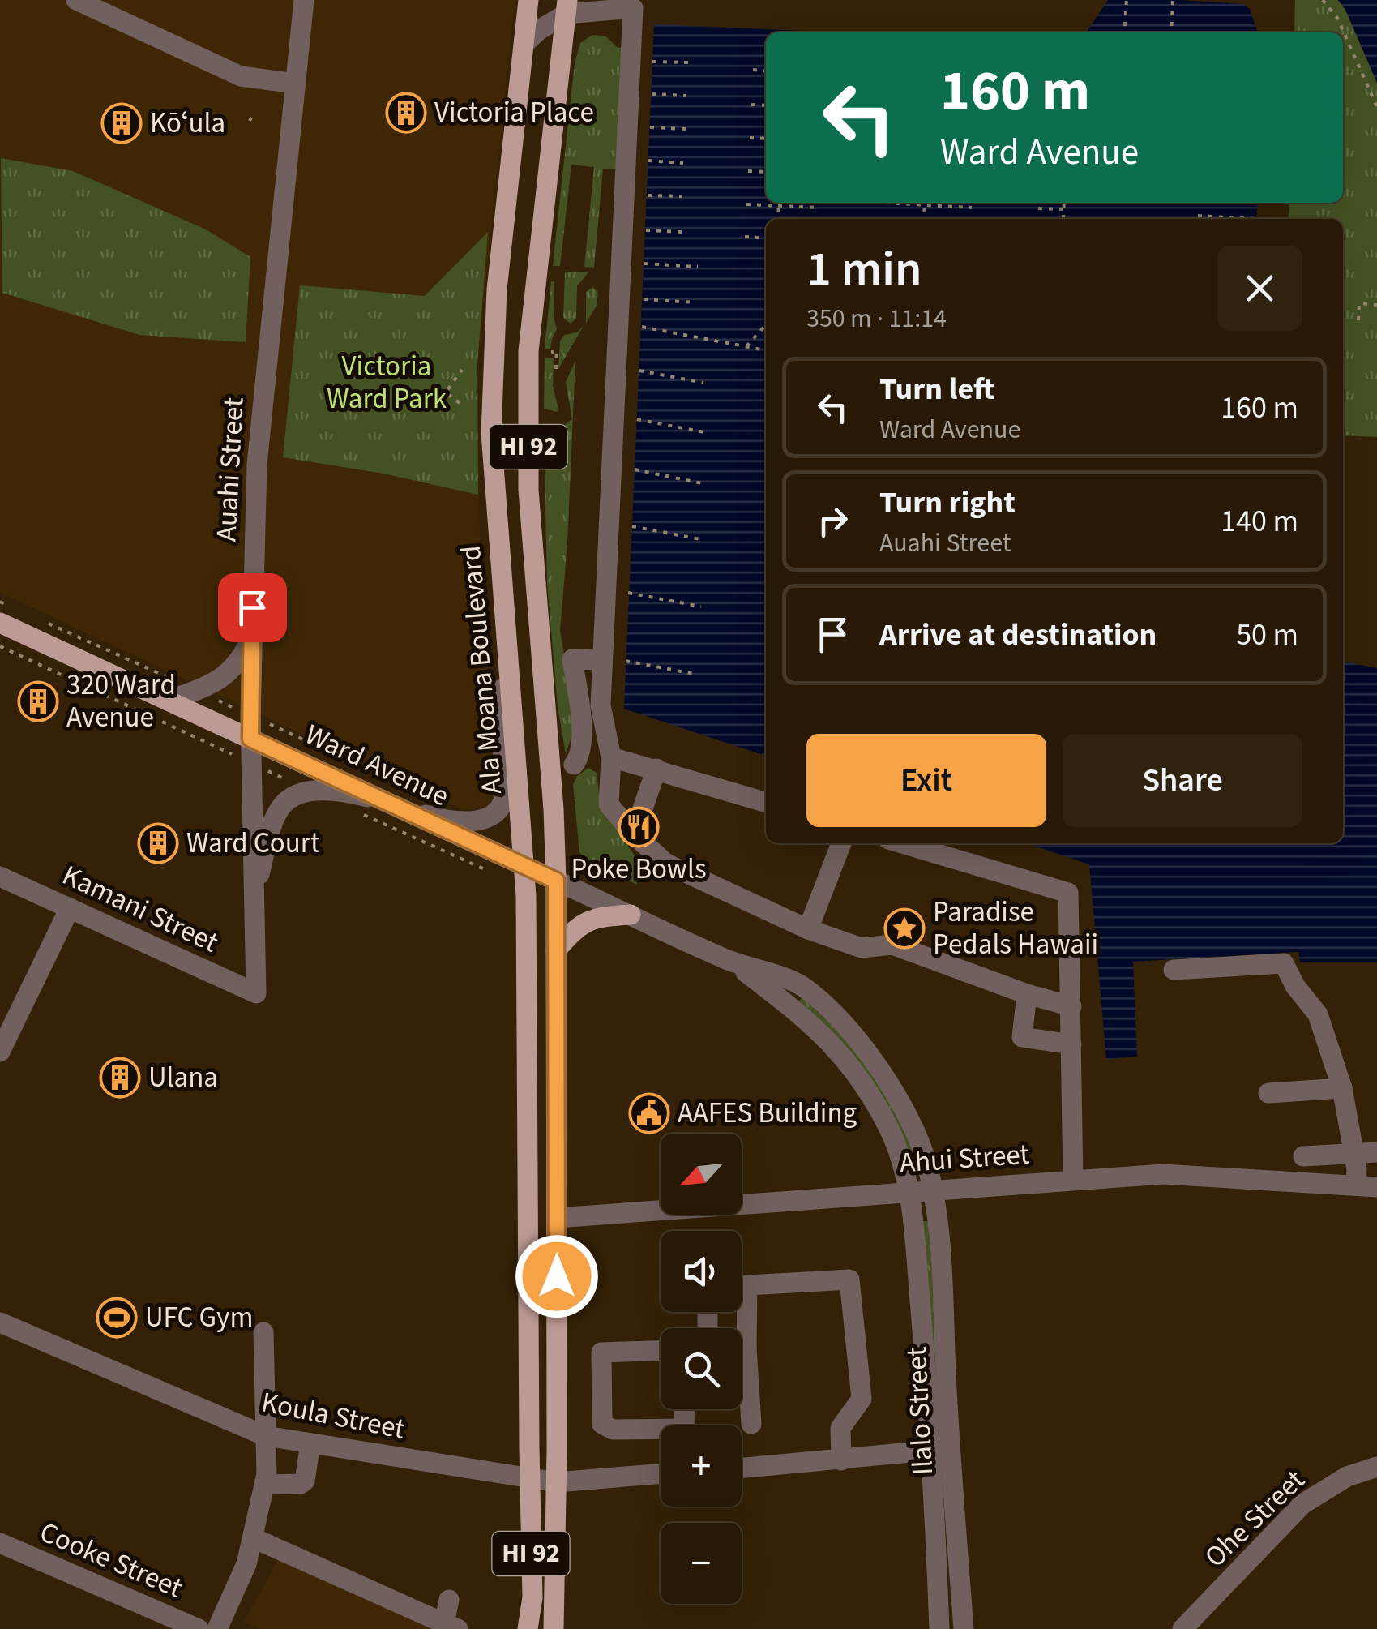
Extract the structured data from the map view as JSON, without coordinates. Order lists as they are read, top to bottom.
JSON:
{
  "streets": {
    "main road": ["HI 92", "Ala Moana Boulevard", "Ward Avenue"],
    "street": [
      "Auahi Street",
      "Kamani Street",
      "Ahui Street",
      "Ilalo Street",
      "Koula Street",
      "Ohe Street",
      "Cooke Street"
    ]
  },
  "crossings": [
    ["Auahi Street", "Ward Avenue"],
    ["Auahi Street", "Kamani Street"],
    ["Ala Moana Boulevard", "Ward Avenue"],
    ["Ala Moana Boulevard", "Ahui Street"],
    ["Ala Moana Boulevard", "Koula Street"],
    ["Ward Avenue", "Ahui Street"],
    ["Ward Avenue", "Ilalo Street"],
    ["Ahui Street", "Ilalo Street"]
  ],
  "parks": ["Victoria Ward Park"],
  "places": {
    "building": [
      "Victoria Place",
      "Kōʻula",
      "320 Ward Avenue",
      "Ward Court",
      "Ulana"
    ],
    "restaurant": ["Poke Bowls"],
    "place": ["Paradise Pedals Hawaii"],
    "public building": ["AAFES Building"],
    "sports": ["UFC Gym"]
  },
  "north": "bottom left",
  "page": {
    "turn": ["160 m", "Ward Avenue"],
    "heading": ["1 min", "350 m · 11:14"],
    "list": [
      {
        "name": "Turn left",
        "note": "Ward Avenue",
        "value": "160 m"
      },
      {
        "name": "Turn right",
        "note": "Auahi Street",
        "value": "140 m"
      },
      {
        "name": "Arrive at destination",
        "value": "50 m"
      }
    ],
    "buttons": ["Exit", "Share"],
    "map_buttons": ["+", "−"]
  }
}
